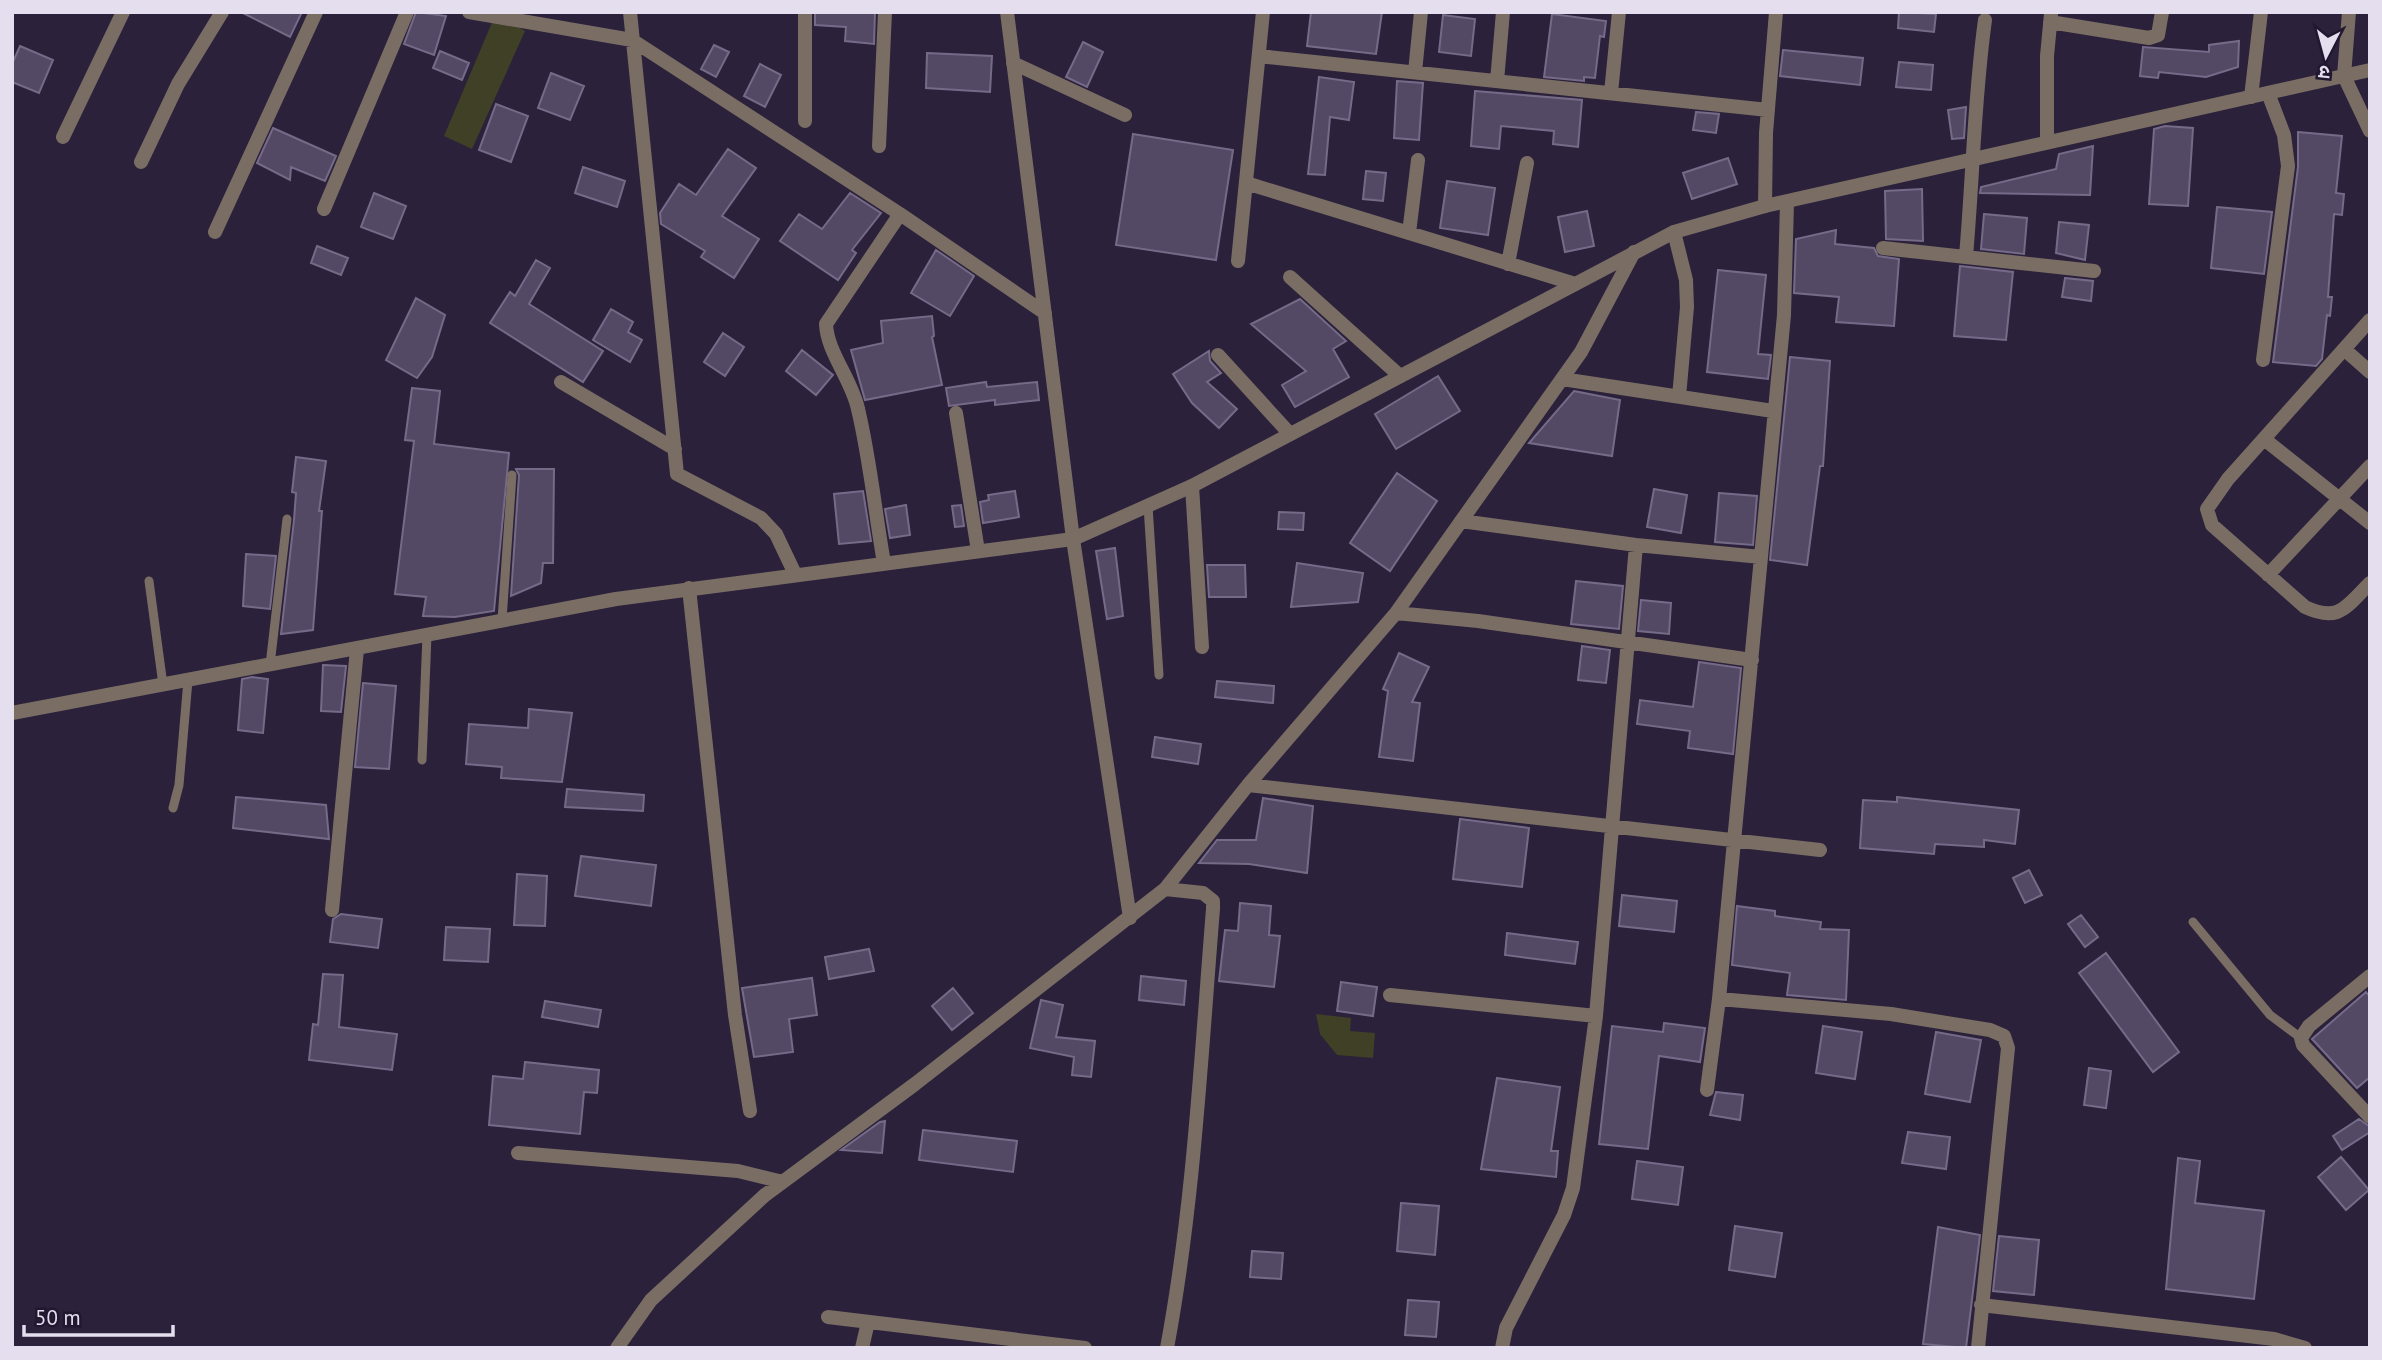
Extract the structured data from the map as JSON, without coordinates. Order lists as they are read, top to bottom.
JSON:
{
  "scale_bar": "50 m",
  "north": "bottom"
}
